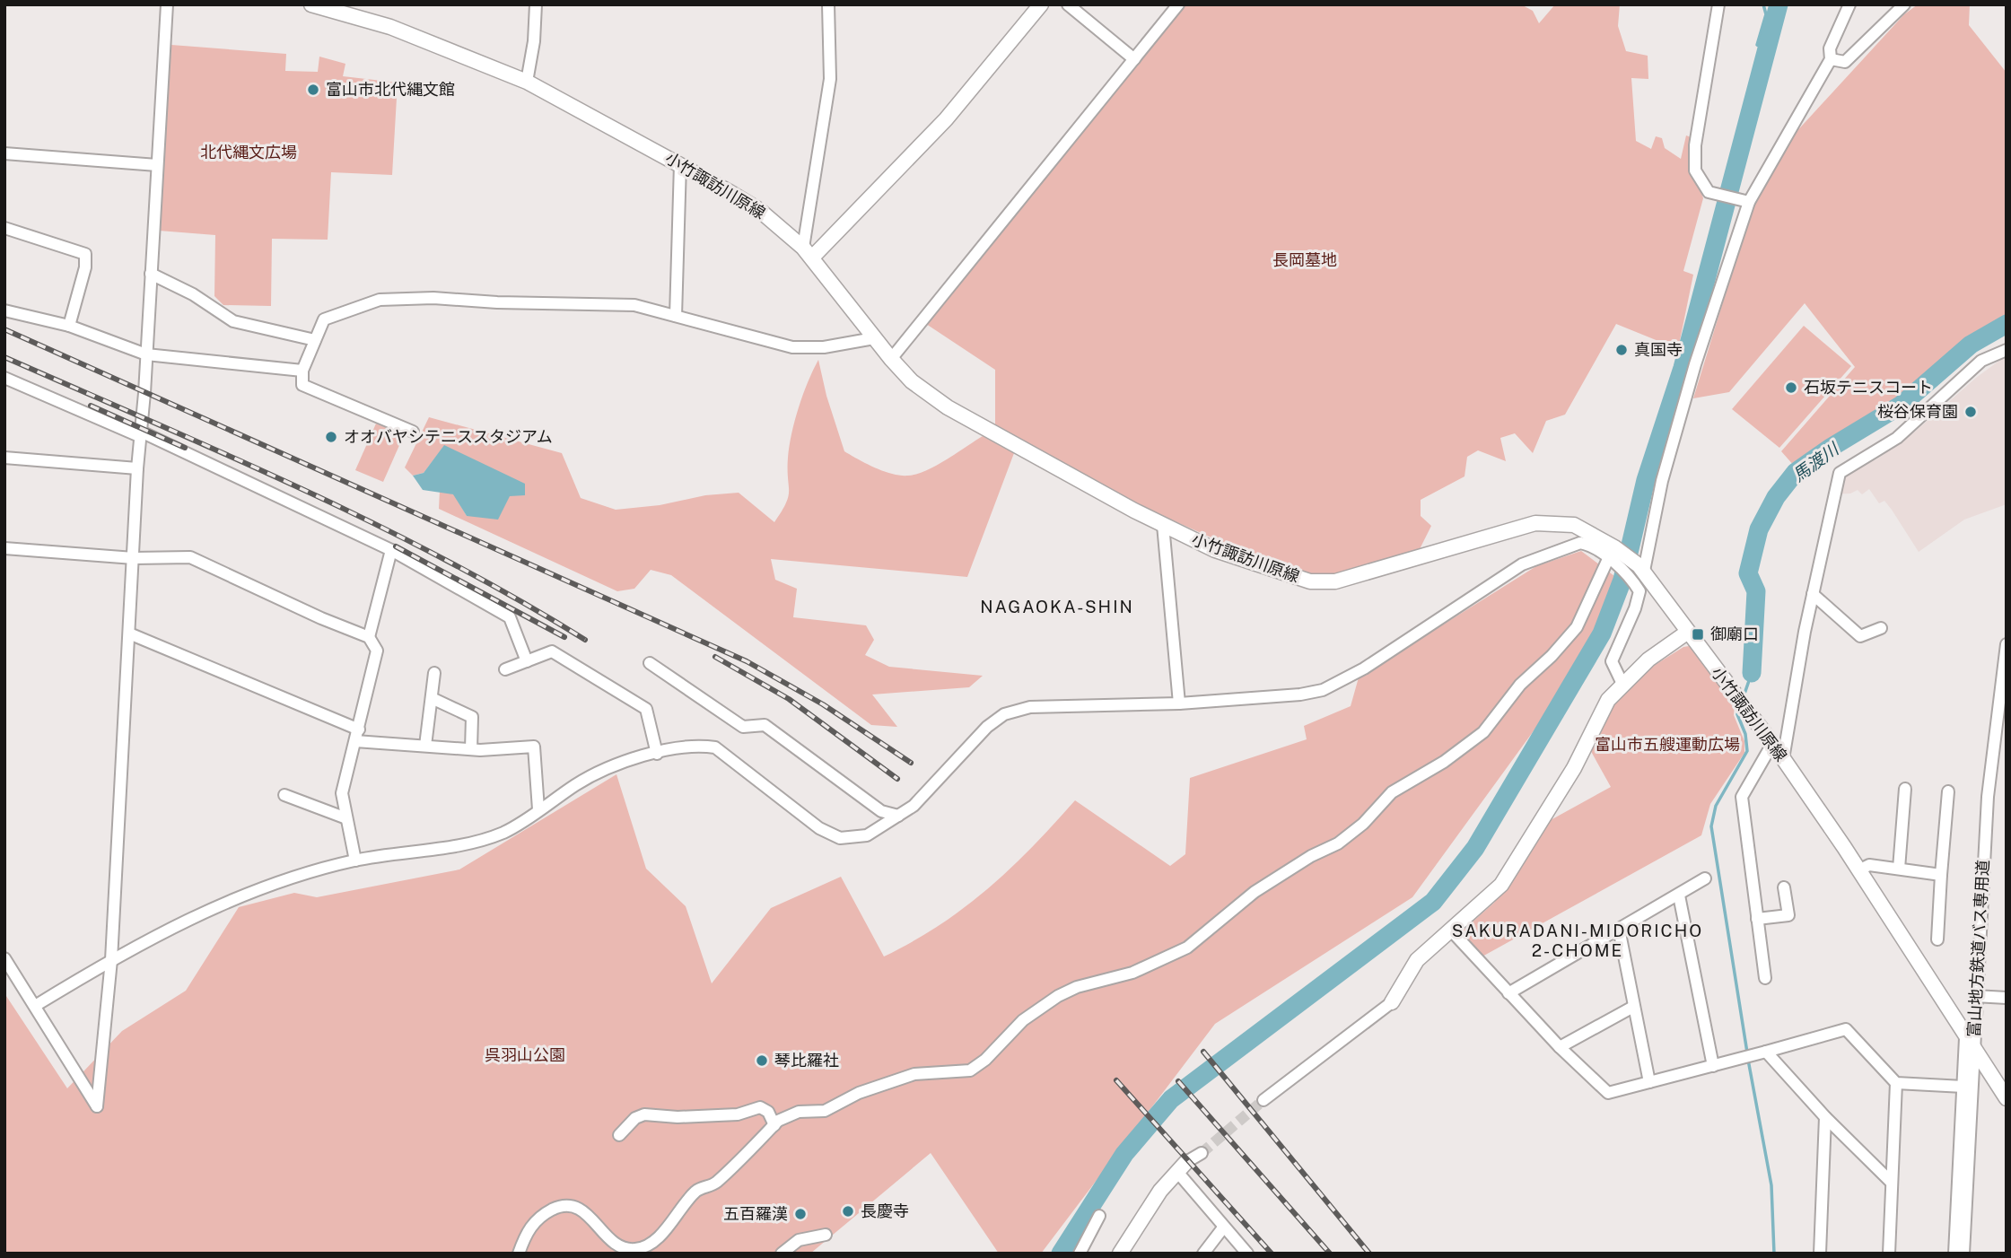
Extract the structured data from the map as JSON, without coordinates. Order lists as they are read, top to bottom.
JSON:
{
  "streets": {
    "main road": ["小竹諏訪川原線"],
    "street": ["富山地方鉄道バス専用道"]
  },
  "crossings": [
    ["小竹諏訪川原線", "富山地方鉄道バス専用道"]
  ],
  "districts": ["NAGAOKA-SHIN", "SAKURADANI-MIDORICHO 2-CHOME"],
  "water": ["馬渡川"],
  "parks": [
    "北代縄文広場",
    "長岡墓地",
    "富山市五艘運動広場",
    "呉羽山公園"
  ],
  "places": {
    "other": [
      "富山市北代縄文館",
      "真国寺",
      "石坂テニスコート",
      "桜谷保育園",
      "オオバヤシテニススタジアム",
      "琴比羅社",
      "長慶寺",
      "五百羅漢"
    ],
    "transit": ["御廟口"]
  }
}
